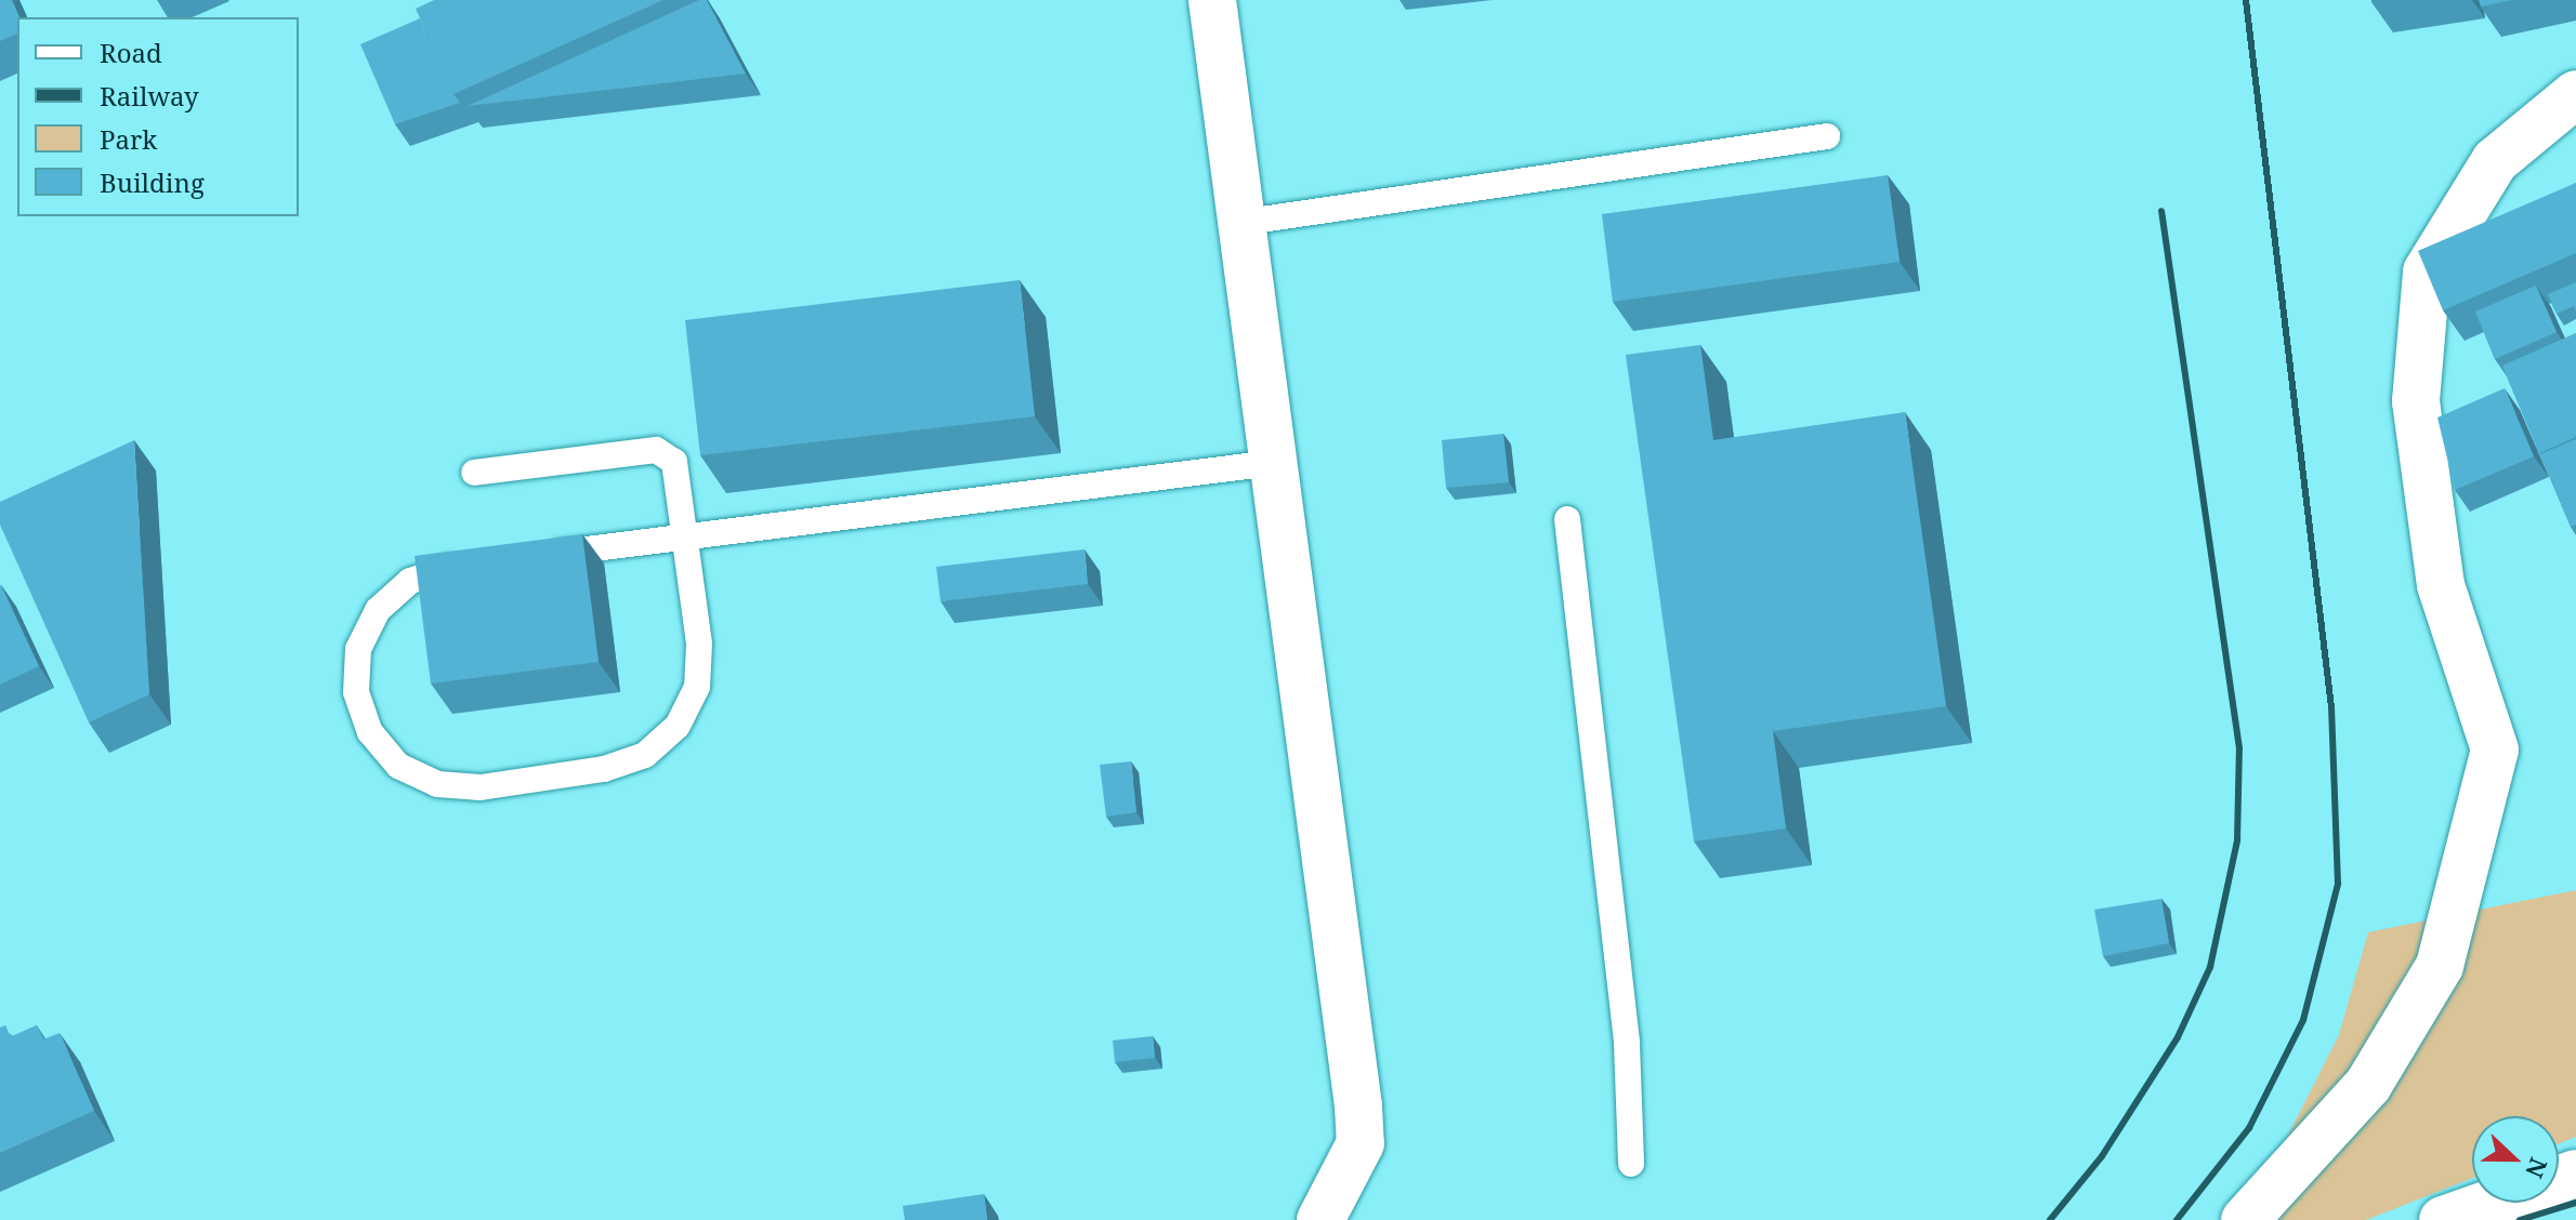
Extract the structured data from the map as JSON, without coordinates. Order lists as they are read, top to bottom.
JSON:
{
  "legend": [
    "Road",
    "Railway",
    "Park",
    "Building"
  ],
  "north": "right"
}
